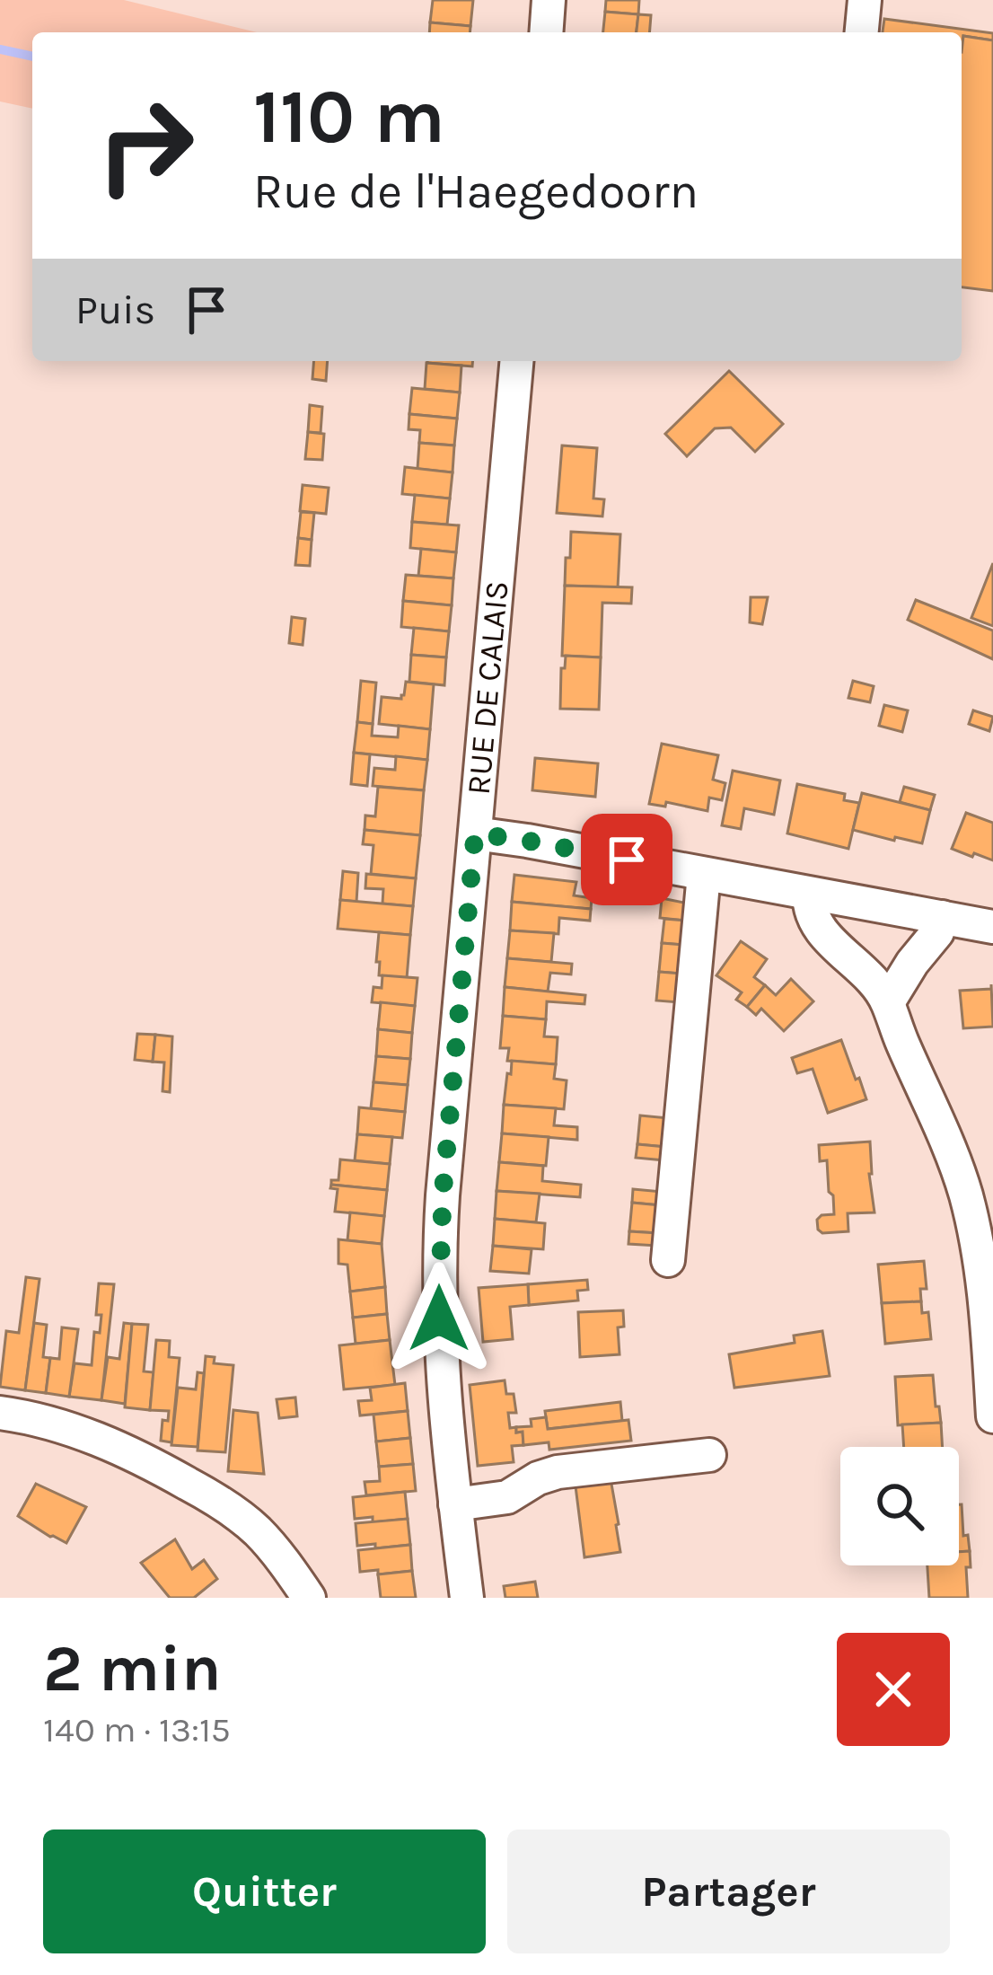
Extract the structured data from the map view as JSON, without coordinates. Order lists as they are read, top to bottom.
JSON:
{
  "streets": {
    "street": ["RUE DE CALAIS"]
  },
  "page": {
    "turn": ["110 m", "Rue de l'Haegedoorn"],
    "then": "Puis",
    "heading": ["2 min", "140 m · 13:15"],
    "buttons": ["Quitter", "Partager"]
  }
}
